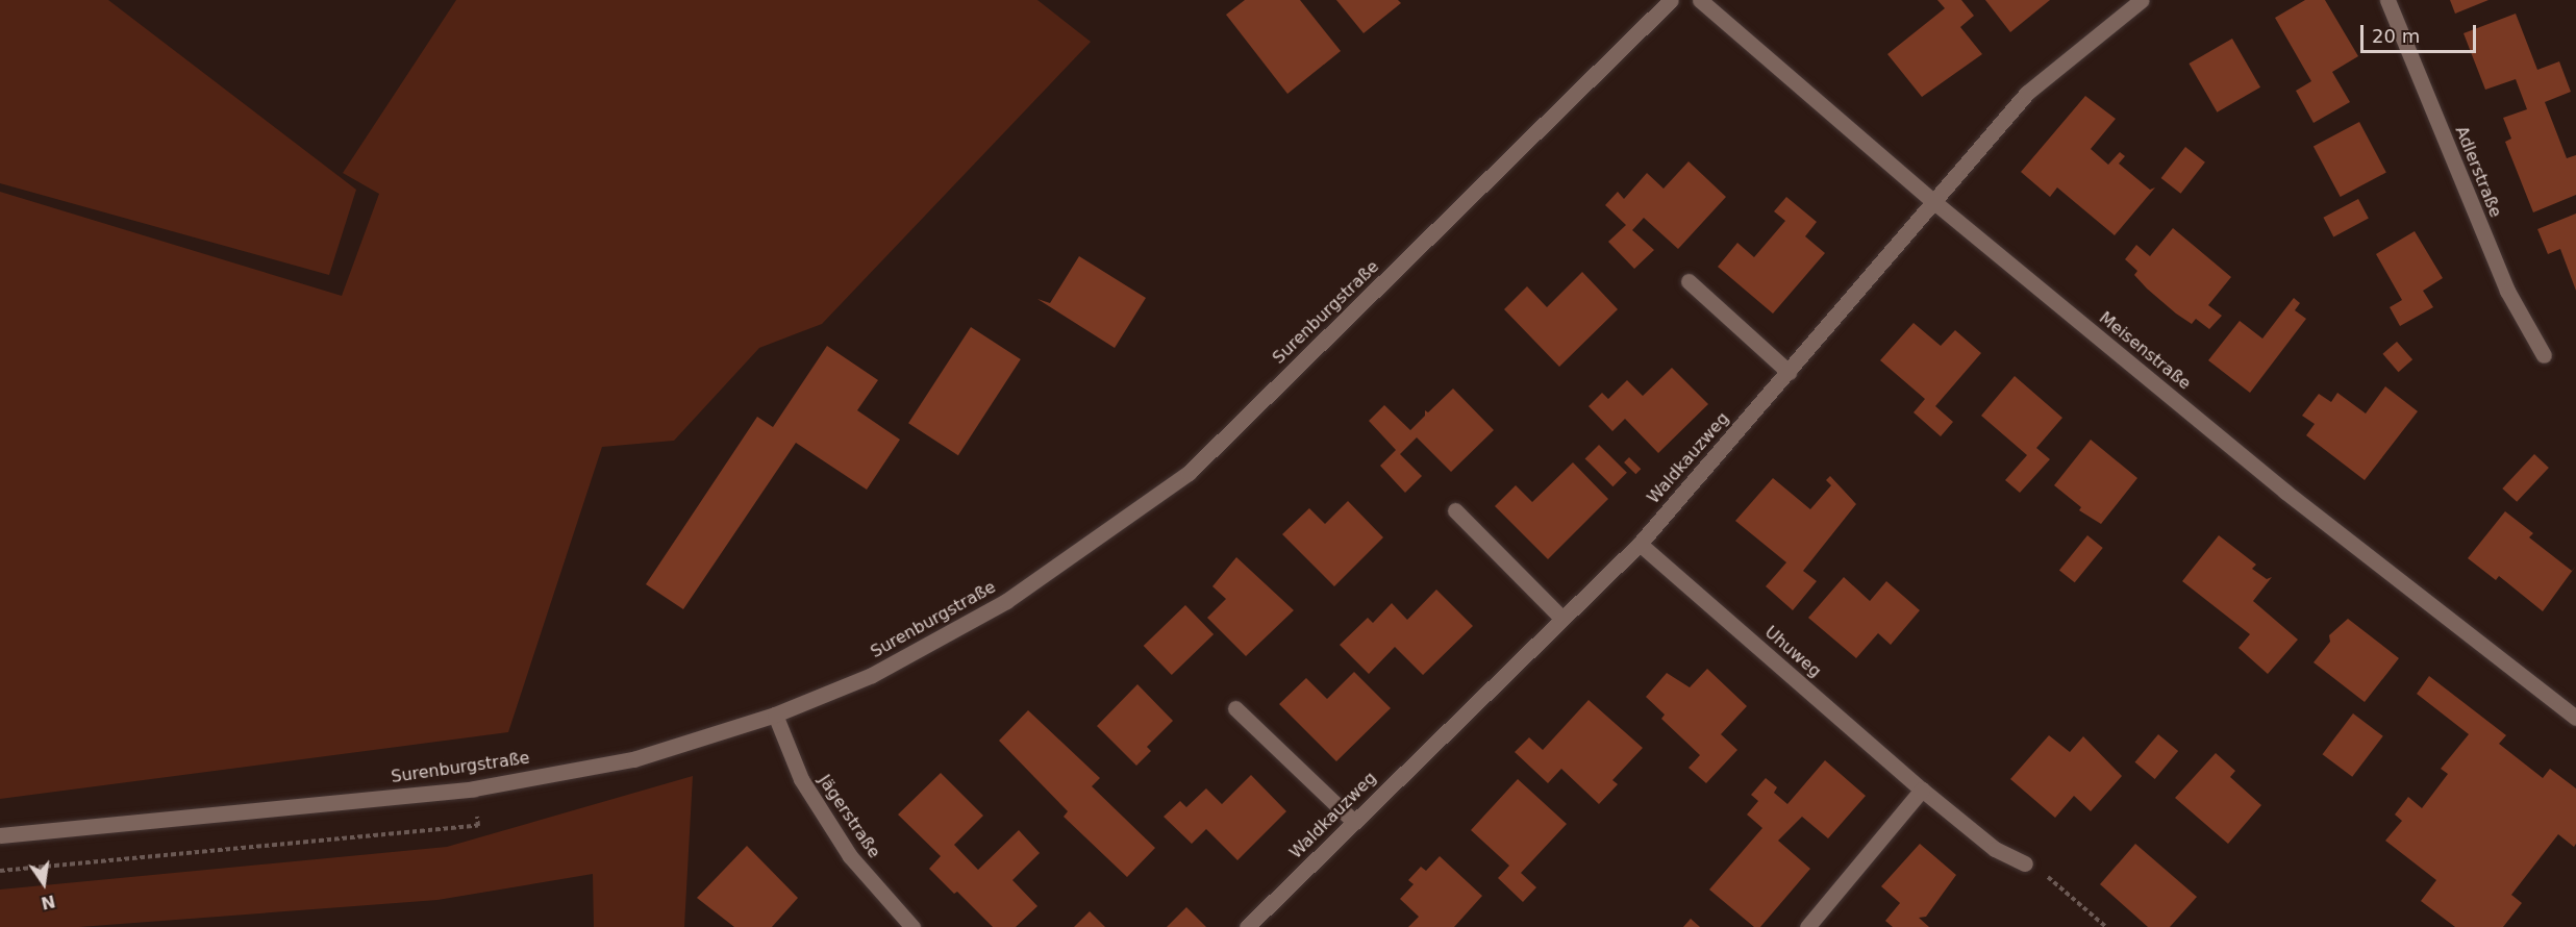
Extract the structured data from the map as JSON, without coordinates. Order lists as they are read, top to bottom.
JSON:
{
  "streets": {
    "street": [
      "Adlerstraße",
      "Surenburgstraße",
      "Meisenstraße",
      "Waldkauzweg",
      "Uhuweg",
      "Jägerstraße"
    ]
  },
  "crossings": [
    ["Surenburgstraße", "Jägerstraße"],
    ["Meisenstraße", "Waldkauzweg"],
    ["Waldkauzweg", "Uhuweg"]
  ],
  "scale_bar": "20 m",
  "north": "bottom"
}
